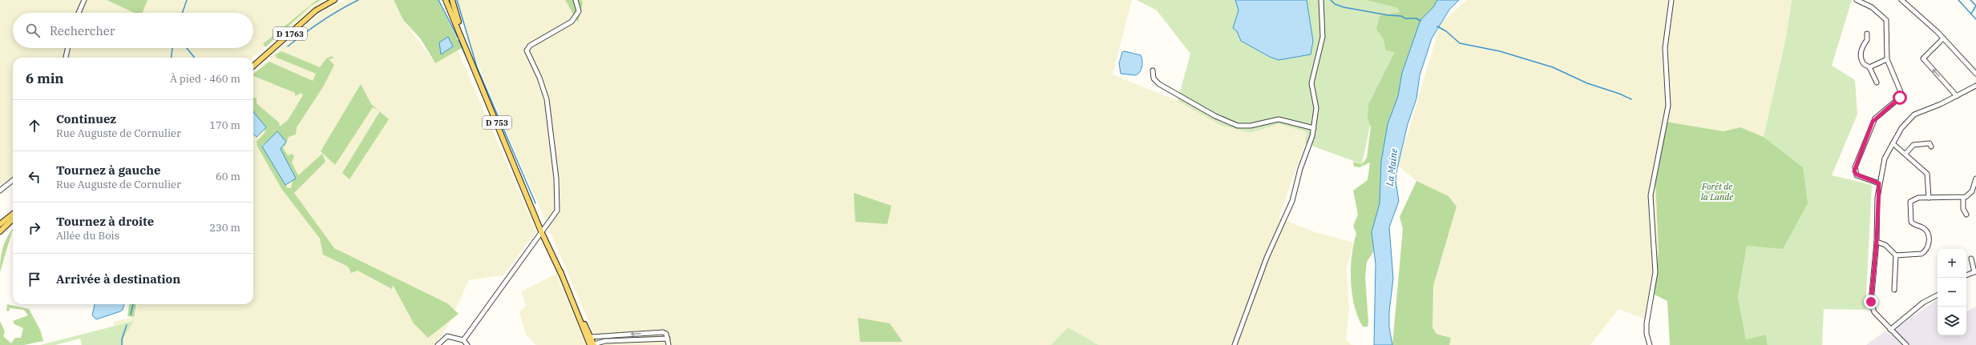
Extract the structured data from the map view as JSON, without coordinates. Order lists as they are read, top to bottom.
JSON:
{
  "streets": {
    "main road": ["D 1763", "D 753"]
  },
  "water": ["La Maine"],
  "parks": ["Forêt de la Lande"],
  "page": {
    "search": "Rechercher",
    "heading": ["6 min", "À pied · 460 m"],
    "list": [
      ["Continuez", "Rue Auguste de Cornulier", "170 m"],
      ["Tournez à gauche", "Rue Auguste de Cornulier", "60 m"],
      ["Tournez à droite", "Allée du Bois", "230 m"],
      "Arrivée à destination"
    ],
    "map_buttons": ["+", "−"]
  }
}
